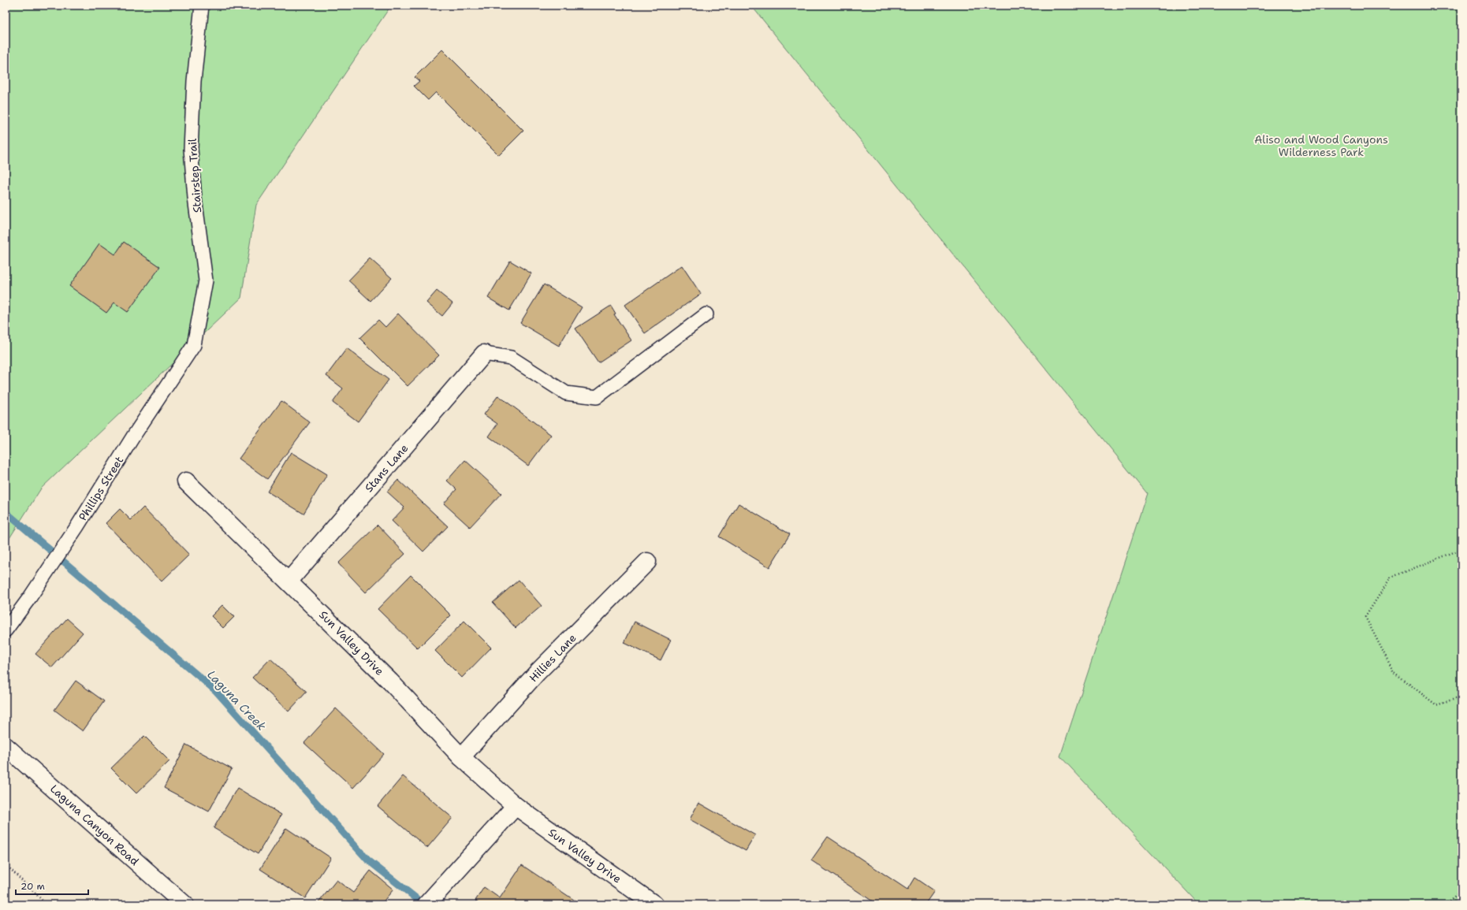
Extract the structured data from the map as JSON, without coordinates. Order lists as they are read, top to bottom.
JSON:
{
  "streets": {
    "street": [
      "Stans Lane",
      "Sun Valley Drive",
      "Hillies Lane",
      "Laguna Canyon Road"
    ],
    "lane": ["Stairstep Trail", "Phillips Street"]
  },
  "crossings": [
    ["Stairstep Trail", "Phillips Street"],
    ["Stans Lane", "Sun Valley Drive"],
    ["Sun Valley Drive", "Hillies Lane"]
  ],
  "water": ["Laguna Creek"],
  "parks": ["Aliso and Wood Canyons Wilderness Park"],
  "scale_bar": "20 m"
}
